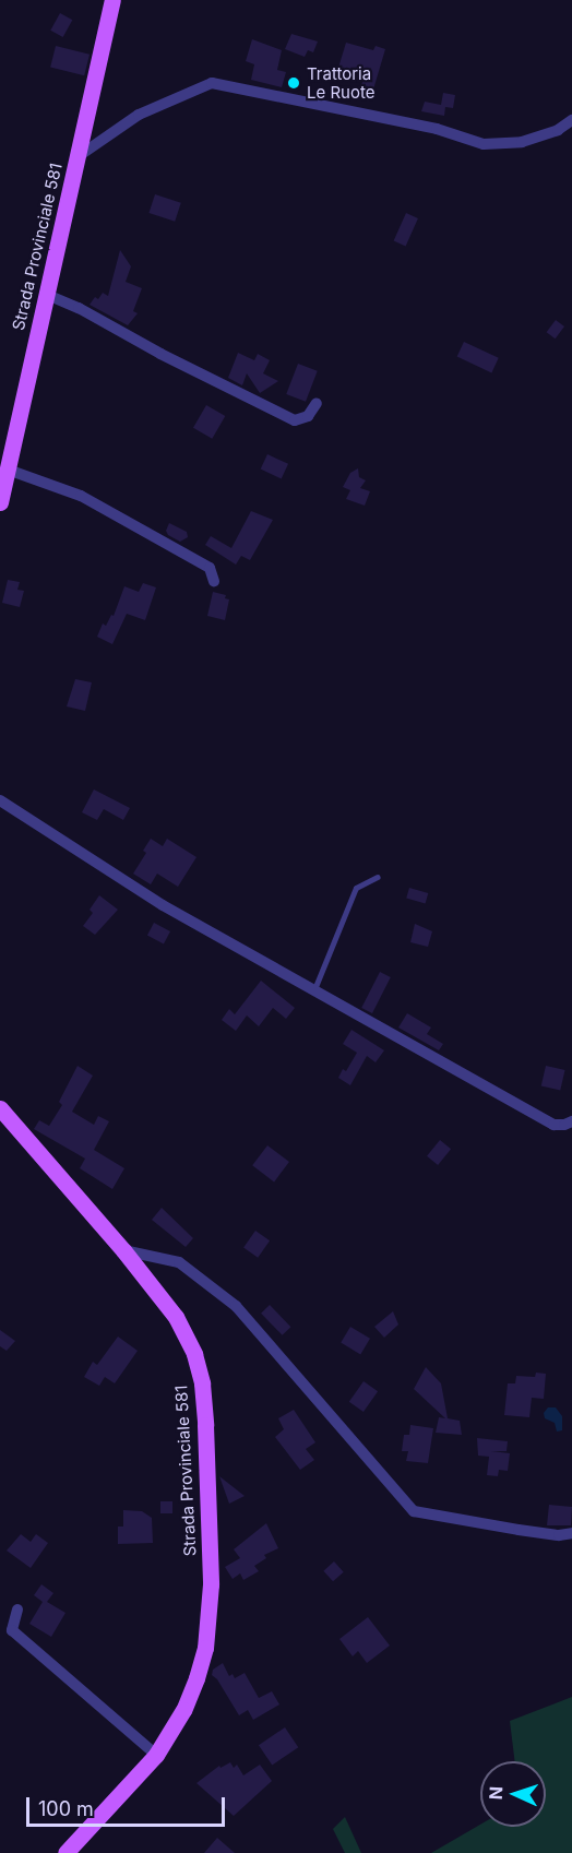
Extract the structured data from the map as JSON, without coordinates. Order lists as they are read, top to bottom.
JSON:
{
  "streets": {
    "main road": ["Strada Provinciale 581"]
  },
  "places": ["Trattoria Le Ruote"],
  "scale_bar": "100 m",
  "north": "left"
}
